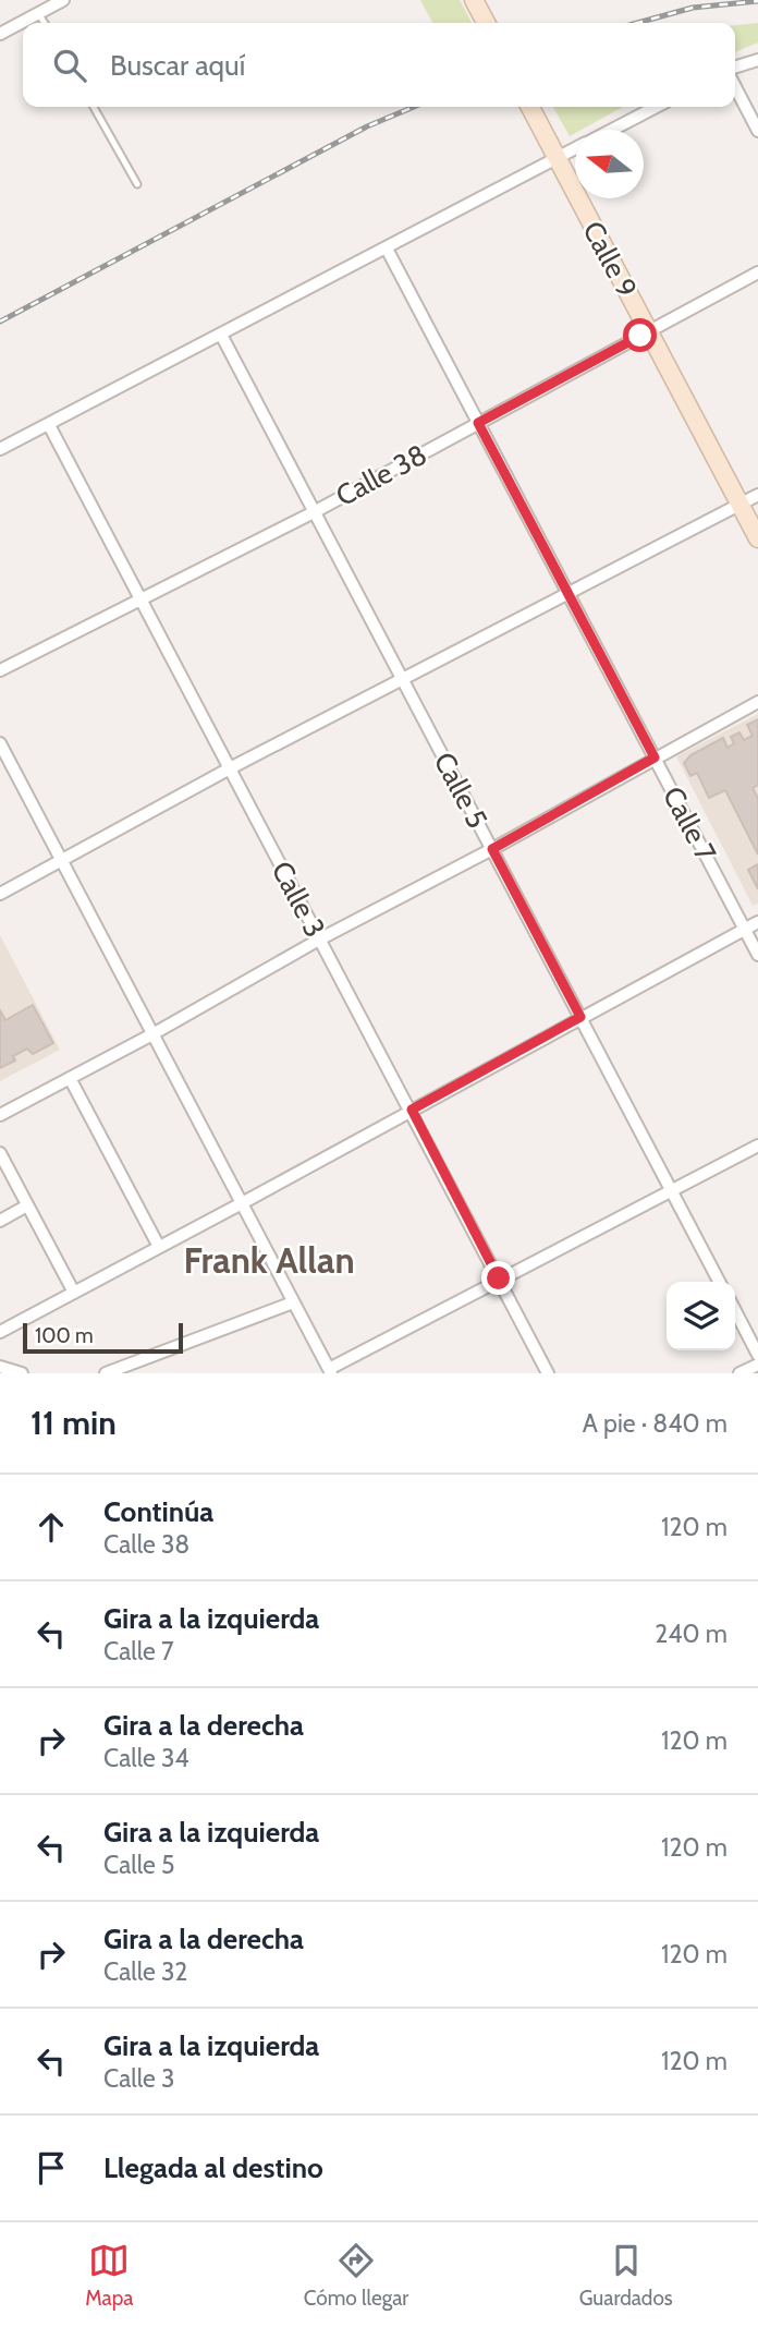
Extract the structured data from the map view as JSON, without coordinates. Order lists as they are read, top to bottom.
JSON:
{
  "streets": {
    "main road": ["Calle 9"],
    "street": [
      "Calle 38",
      "Calle 5",
      "Calle 7",
      "Calle 3"
    ]
  },
  "crossings": [
    ["Calle 9", "Calle 38"],
    ["Calle 38", "Calle 5"],
    ["Calle 38", "Calle 7"],
    ["Calle 38", "Calle 3"]
  ],
  "districts": ["Frank Allan"],
  "scale_bar": "100 m",
  "north": "left",
  "page": {
    "search": "Buscar aquí",
    "scale": "100 m",
    "heading": ["11 min", "A pie · 840 m"],
    "list": [
      ["Continúa", "Calle 38", "120 m"],
      ["Gira a la izquierda", "Calle 7", "240 m"],
      ["Gira a la derecha", "Calle 34", "120 m"],
      ["Gira a la izquierda", "Calle 5", "120 m"],
      ["Gira a la derecha", "Calle 32", "120 m"],
      ["Gira a la izquierda", "Calle 3", "120 m"],
      "Llegada al destino"
    ],
    "nav": ["Mapa", "Cómo llegar", "Guardados"]
  }
}
